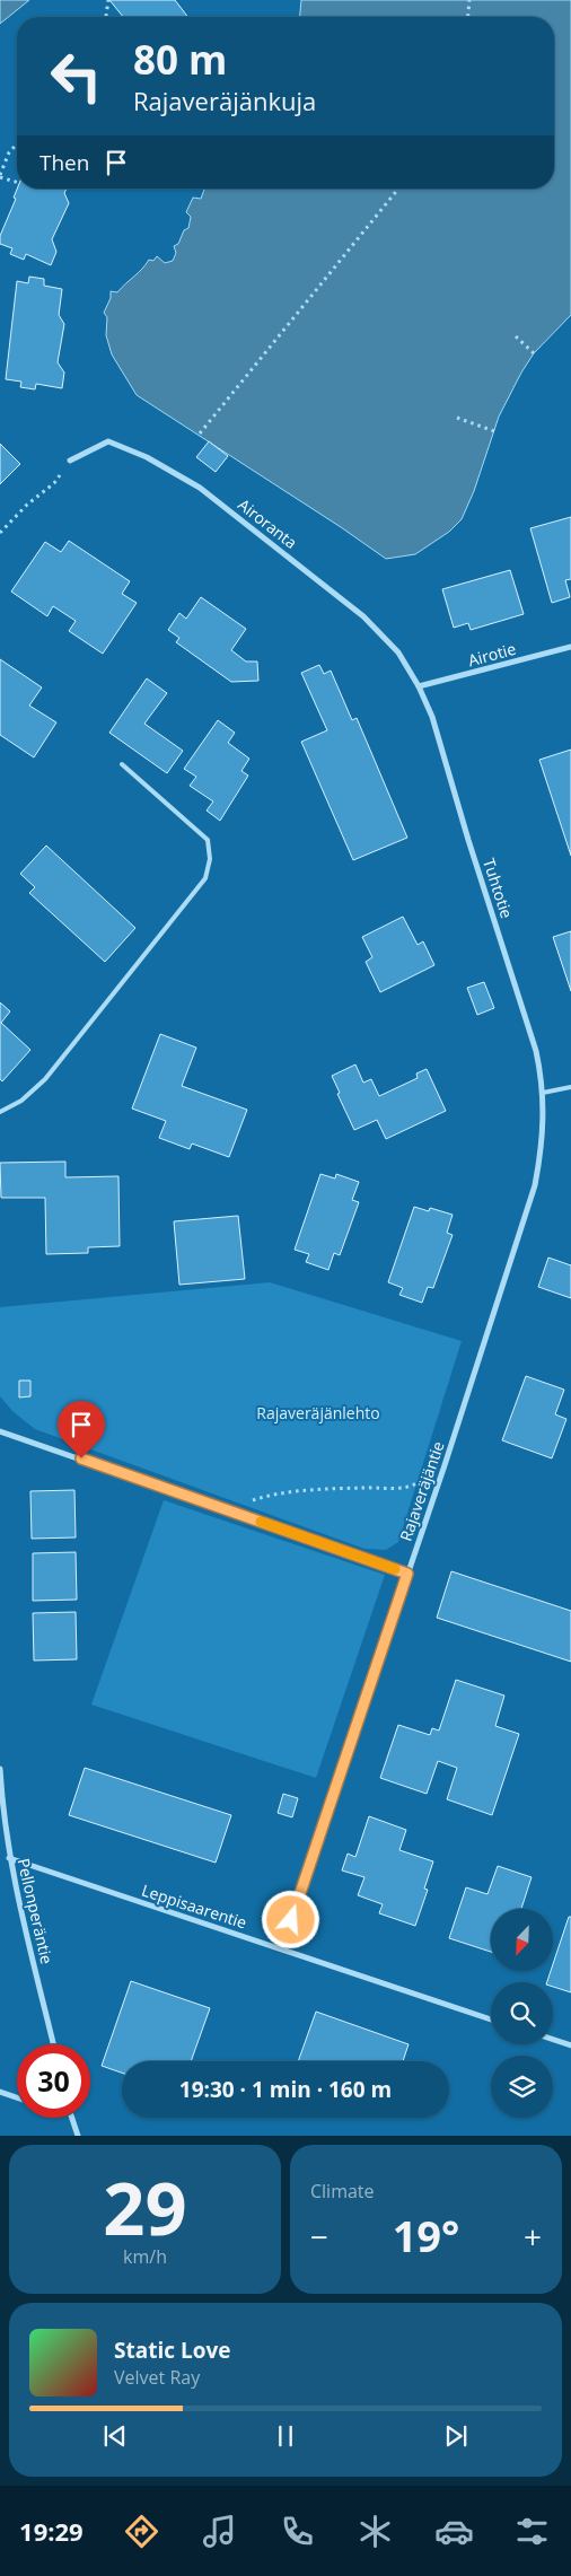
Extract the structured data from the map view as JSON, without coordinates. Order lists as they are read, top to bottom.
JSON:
{
  "streets": {
    "street": [
      "Airoranta",
      "Airotie",
      "Tuhtotie",
      "Rajaveräjäntie",
      "Leppisaarentie",
      "Pellonperäntie"
    ]
  },
  "crossings": [
    ["Airoranta", "Airotie"],
    ["Airoranta", "Tuhtotie"],
    ["Airotie", "Tuhtotie"],
    ["Tuhtotie", "Rajaveräjäntie"],
    ["Rajaveräjäntie", "Leppisaarentie"],
    ["Leppisaarentie", "Pellonperäntie"]
  ],
  "parks": ["Rajaveräjänlehto"],
  "north": "bottom left",
  "page": {
    "turn": ["80 m", "Rajaveräjänkuja"],
    "then": "Then",
    "limit": "30",
    "trip": "19:30 · 1 min · 160 m",
    "tile": [
      ["29", "km/h"],
      "Climate"
    ],
    "heat": ["−", "19°", "+"],
    "song": ["Static Love", "Velvet Ray"],
    "tabs": "19:29"
  }
}
